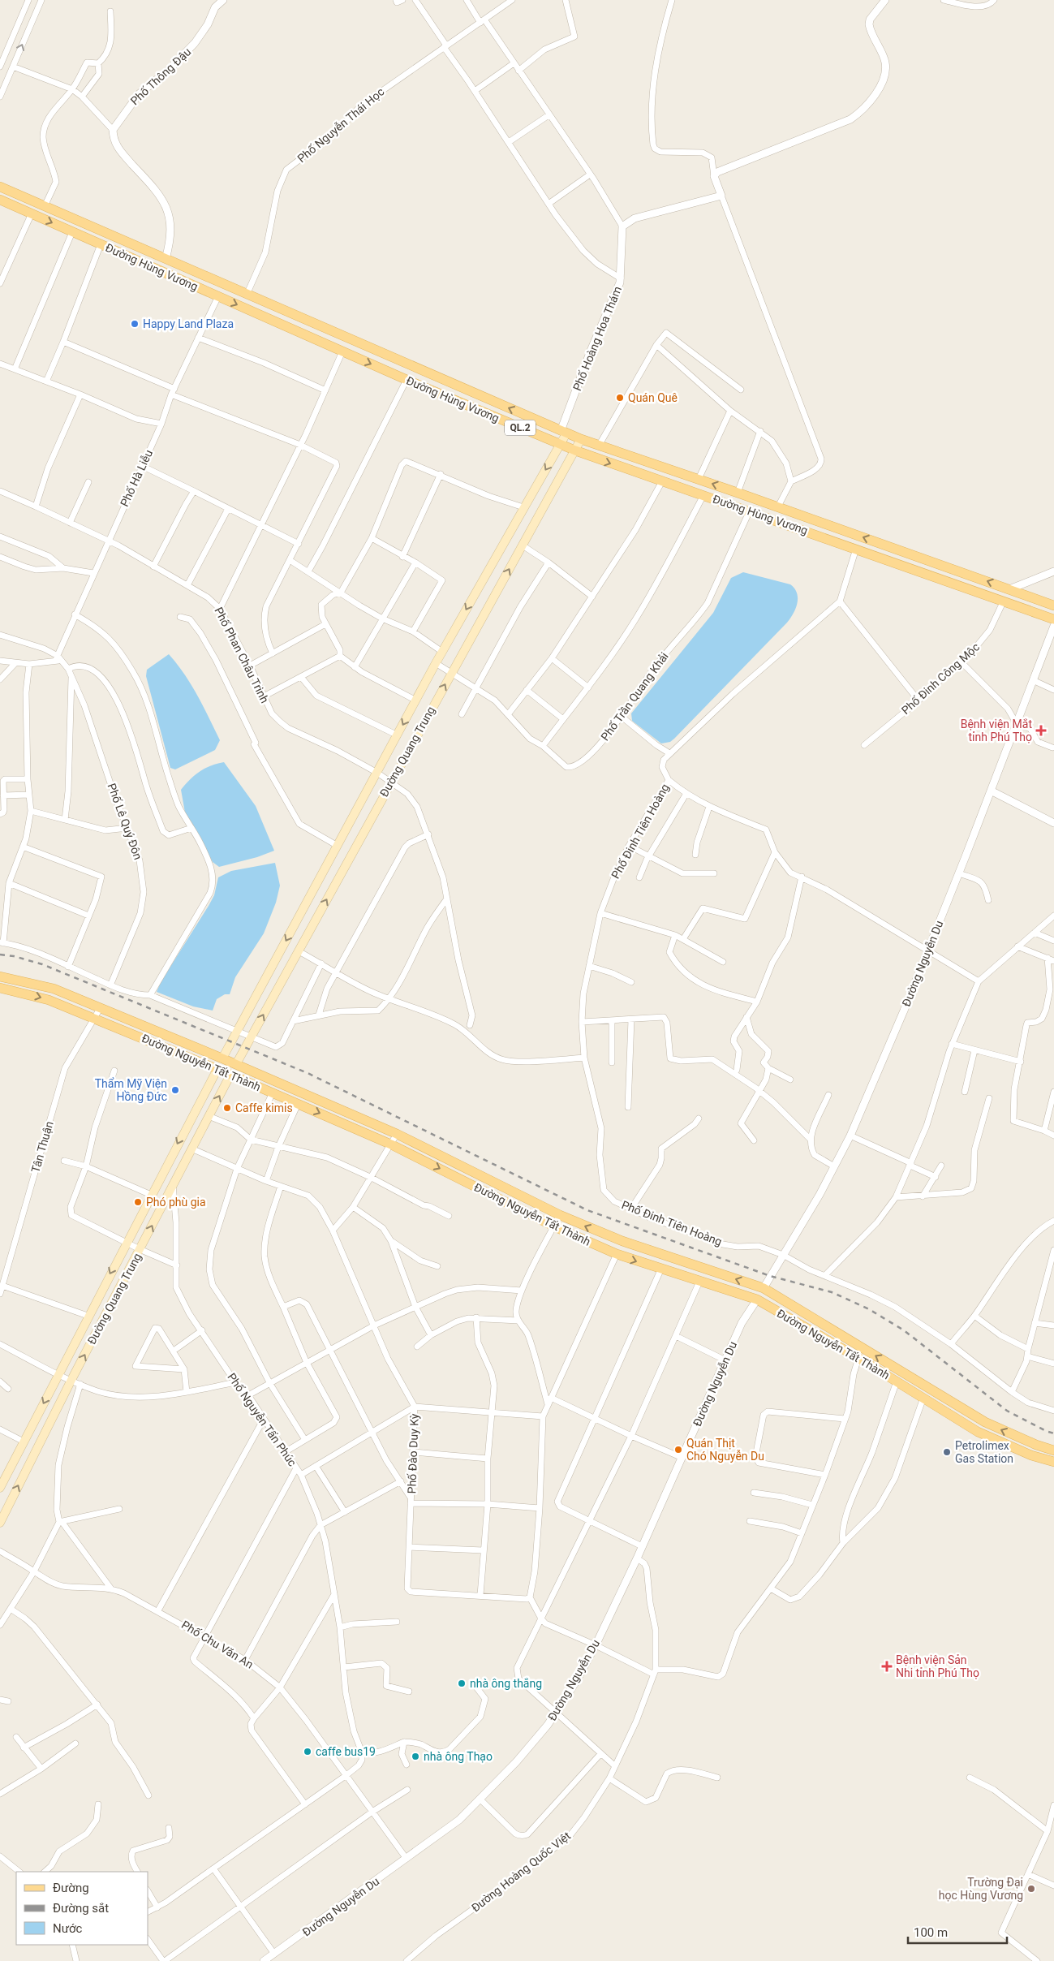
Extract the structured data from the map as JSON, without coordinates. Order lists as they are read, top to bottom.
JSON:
{
  "streets": {
    "main road": [
      "Đường Hùng Vương",
      "QL.2",
      "Đường Quang Trung",
      "Đường Nguyễn Tất Thành"
    ],
    "street": [
      "Phố Thông Đậu",
      "Phố Nguyễn Thái Học",
      "Phố Hoàng Hoa Thám",
      "Phố Hà Liễu",
      "Phố Phan Châu Trinh",
      "Phố Đinh Công Mộc",
      "Phố Trần Quang Khải",
      "Phố Lê Quý Đôn",
      "Phố Đinh Tiên Hoàng",
      "Đường Nguyễn Du",
      "Tân Thuận",
      "Phố Nguyễn Tấn Phúc",
      "Phố Đào Duy Kỳ",
      "Phố Chu Văn An",
      "Đường Hoàng Quốc Việt"
    ]
  },
  "crossings": [
    ["Phố Nguyễn Thái Học", "Đường Hùng Vương"],
    ["Đường Hùng Vương", "Phố Hoàng Hoa Thám"],
    ["Đường Hùng Vương", "Phố Hà Liễu"],
    ["Đường Hùng Vương", "Phố Đinh Công Mộc"],
    ["Đường Hùng Vương", "Phố Trần Quang Khải"],
    ["Đường Hùng Vương", "Đường Quang Trung"],
    ["Phố Hoàng Hoa Thám", "Đường Quang Trung"],
    ["Phố Hà Liễu", "Phố Phan Châu Trinh"],
    ["Phố Hà Liễu", "Phố Lê Quý Đôn"],
    ["Phố Phan Châu Trinh", "Đường Quang Trung"],
    ["Phố Trần Quang Khải", "Đường Quang Trung"],
    ["Đường Quang Trung", "Đường Nguyễn Tất Thành"],
    ["Đường Quang Trung", "Phố Nguyễn Tấn Phúc"],
    ["Đường Quang Trung", "Phố Đào Duy Kỳ"],
    ["Phố Đinh Tiên Hoàng", "Đường Nguyễn Du"],
    ["Đường Nguyễn Du", "Đường Nguyễn Tất Thành"],
    ["Đường Nguyễn Du", "Phố Chu Văn An"],
    ["Đường Nguyễn Du", "Đường Hoàng Quốc Việt"],
    ["Đường Nguyễn Tất Thành", "Tân Thuận"]
  ],
  "places": {
    "other": [
      "Happy Land Plaza",
      "Quán Quê",
      "Thẩm Mỹ Viện Hồng Đức",
      "Caffe kimis",
      "Phó phù gia",
      "Quán Thịt Chó Nguyễn Du",
      "Petrolimex Gas Station",
      "nhà ông thắng",
      "caffe bus19",
      "nhà ông Thạo",
      "Trường Đại học Hùng Vương"
    ],
    "health": ["Bệnh viện Mắt tỉnh Phú Thọ", "Bệnh viện Sản Nhi tỉnh Phú Thọ"]
  },
  "legend": ["Đường", "Đường sắt", "Nước"],
  "scale_bar": "100 m"
}
